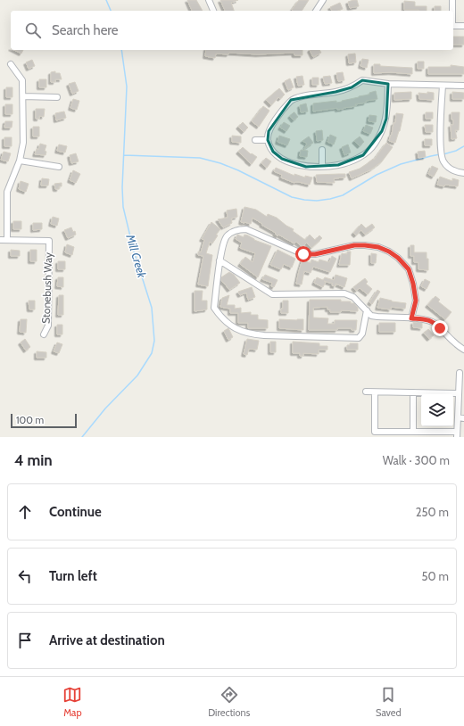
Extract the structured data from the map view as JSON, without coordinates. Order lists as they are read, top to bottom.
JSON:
{
  "streets": {
    "street": ["Stonebush Way"]
  },
  "water": ["Mill Creek"],
  "scale_bar": "100 m",
  "page": {
    "search": "Search here",
    "scale": "100 m",
    "heading": ["4 min", "Walk · 300 m"],
    "list": [
      ["Continue", "250 m"],
      ["Turn left", "50 m"],
      "Arrive at destination"
    ],
    "nav": ["Map", "Directions", "Saved"]
  }
}
